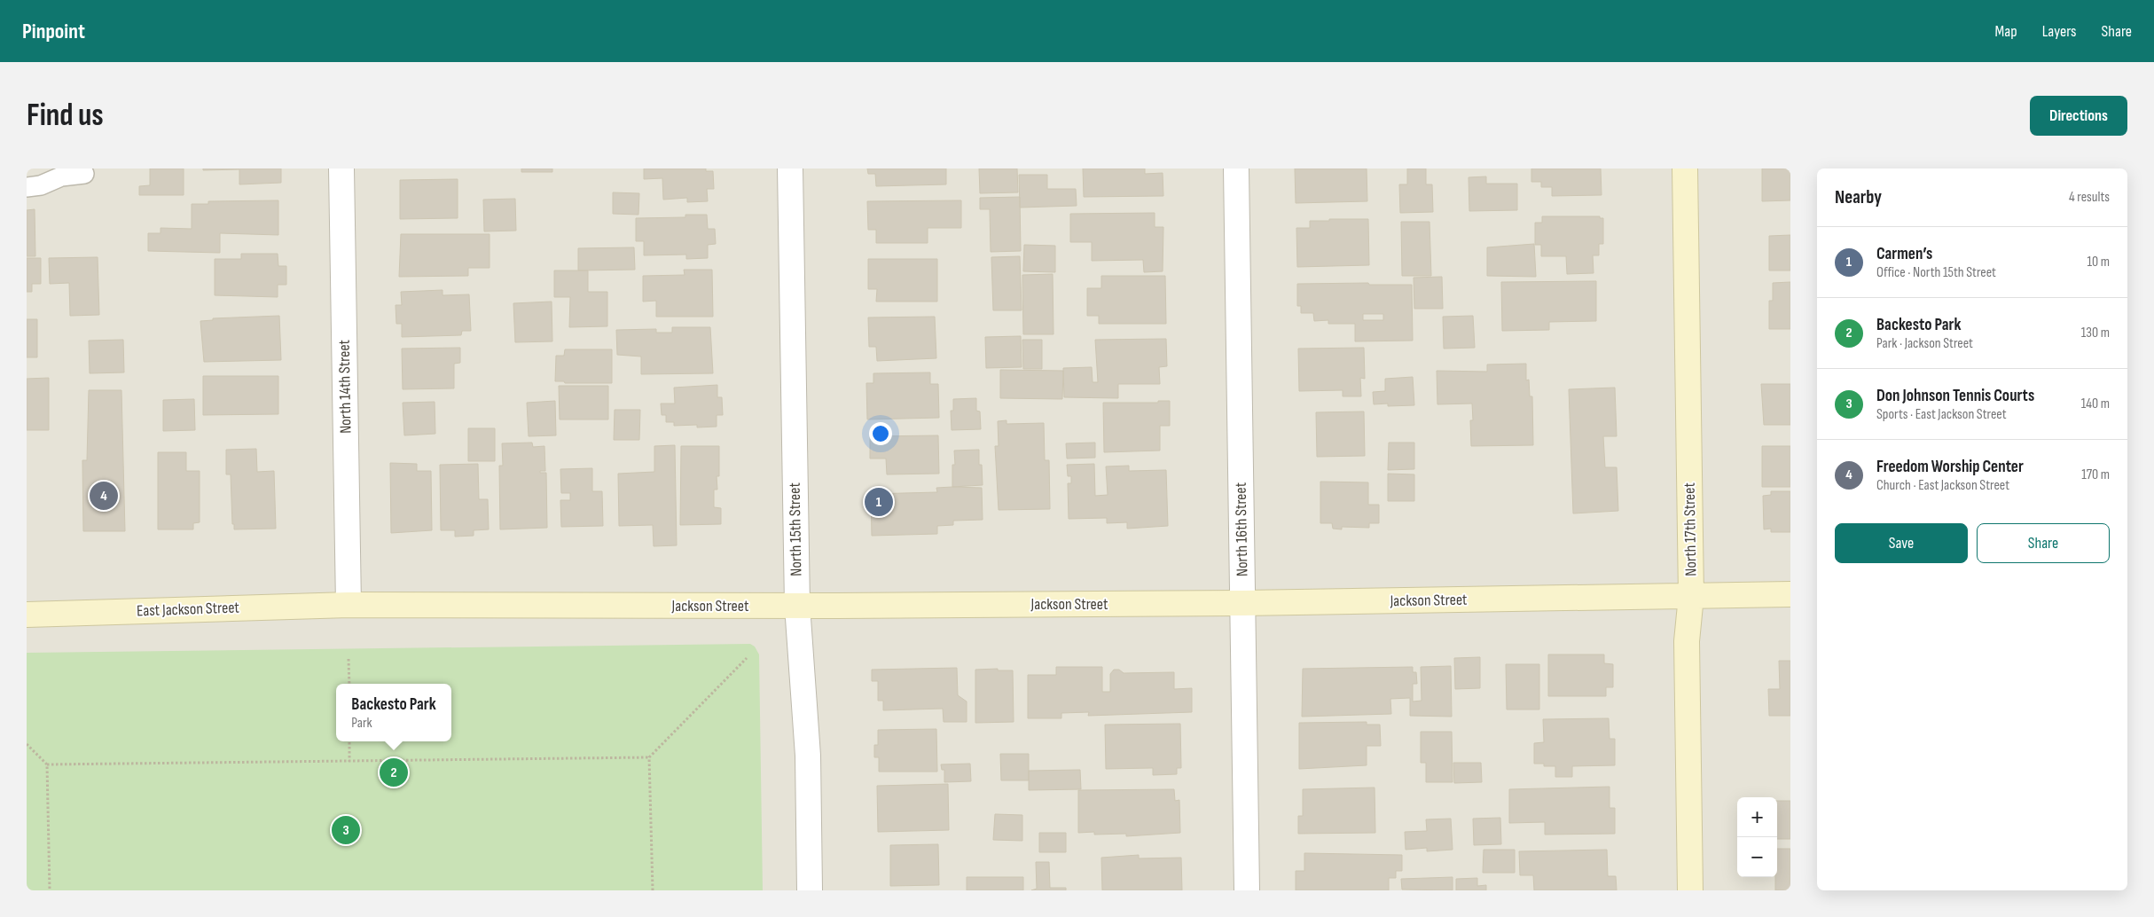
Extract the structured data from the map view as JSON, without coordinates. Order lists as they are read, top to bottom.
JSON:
{
  "streets": {
    "street": [
      "North 14th Street",
      "North 15th Street",
      "North 16th Street",
      "North 17th Street",
      "Jackson Street",
      "East Jackson Street"
    ]
  },
  "crossings": [
    ["North 14th Street", "Jackson Street"],
    ["North 14th Street", "East Jackson Street"],
    ["North 15th Street", "Jackson Street"],
    ["North 16th Street", "Jackson Street"],
    ["North 17th Street", "Jackson Street"],
    ["Jackson Street", "East Jackson Street"]
  ],
  "page": {
    "header": "Pinpoint",
    "nav": ["Map", "Layers", "Share"],
    "buttons": [
      "Directions",
      ["Save", "Share"]
    ],
    "title": "Find us",
    "heading": ["Nearby", "4 results"],
    "list": [
      {
        "mark": "1",
        "name": "Carmen’s",
        "note": "Office · North 15th Street",
        "value": "10 m"
      },
      {
        "mark": "2",
        "name": "Backesto Park",
        "note": "Park · Jackson Street",
        "value": "130 m"
      },
      {
        "mark": "3",
        "name": "Don Johnson Tennis Courts",
        "note": "Sports · East Jackson Street",
        "value": "140 m"
      },
      {
        "mark": "4",
        "name": "Freedom Worship Center",
        "note": "Church · East Jackson Street",
        "value": "170 m"
      }
    ],
    "pins": [
      "4",
      "1",
      "2",
      "3"
    ],
    "popup": ["Backesto Park", "Park"],
    "map_buttons": ["+", "−"]
  }
}
